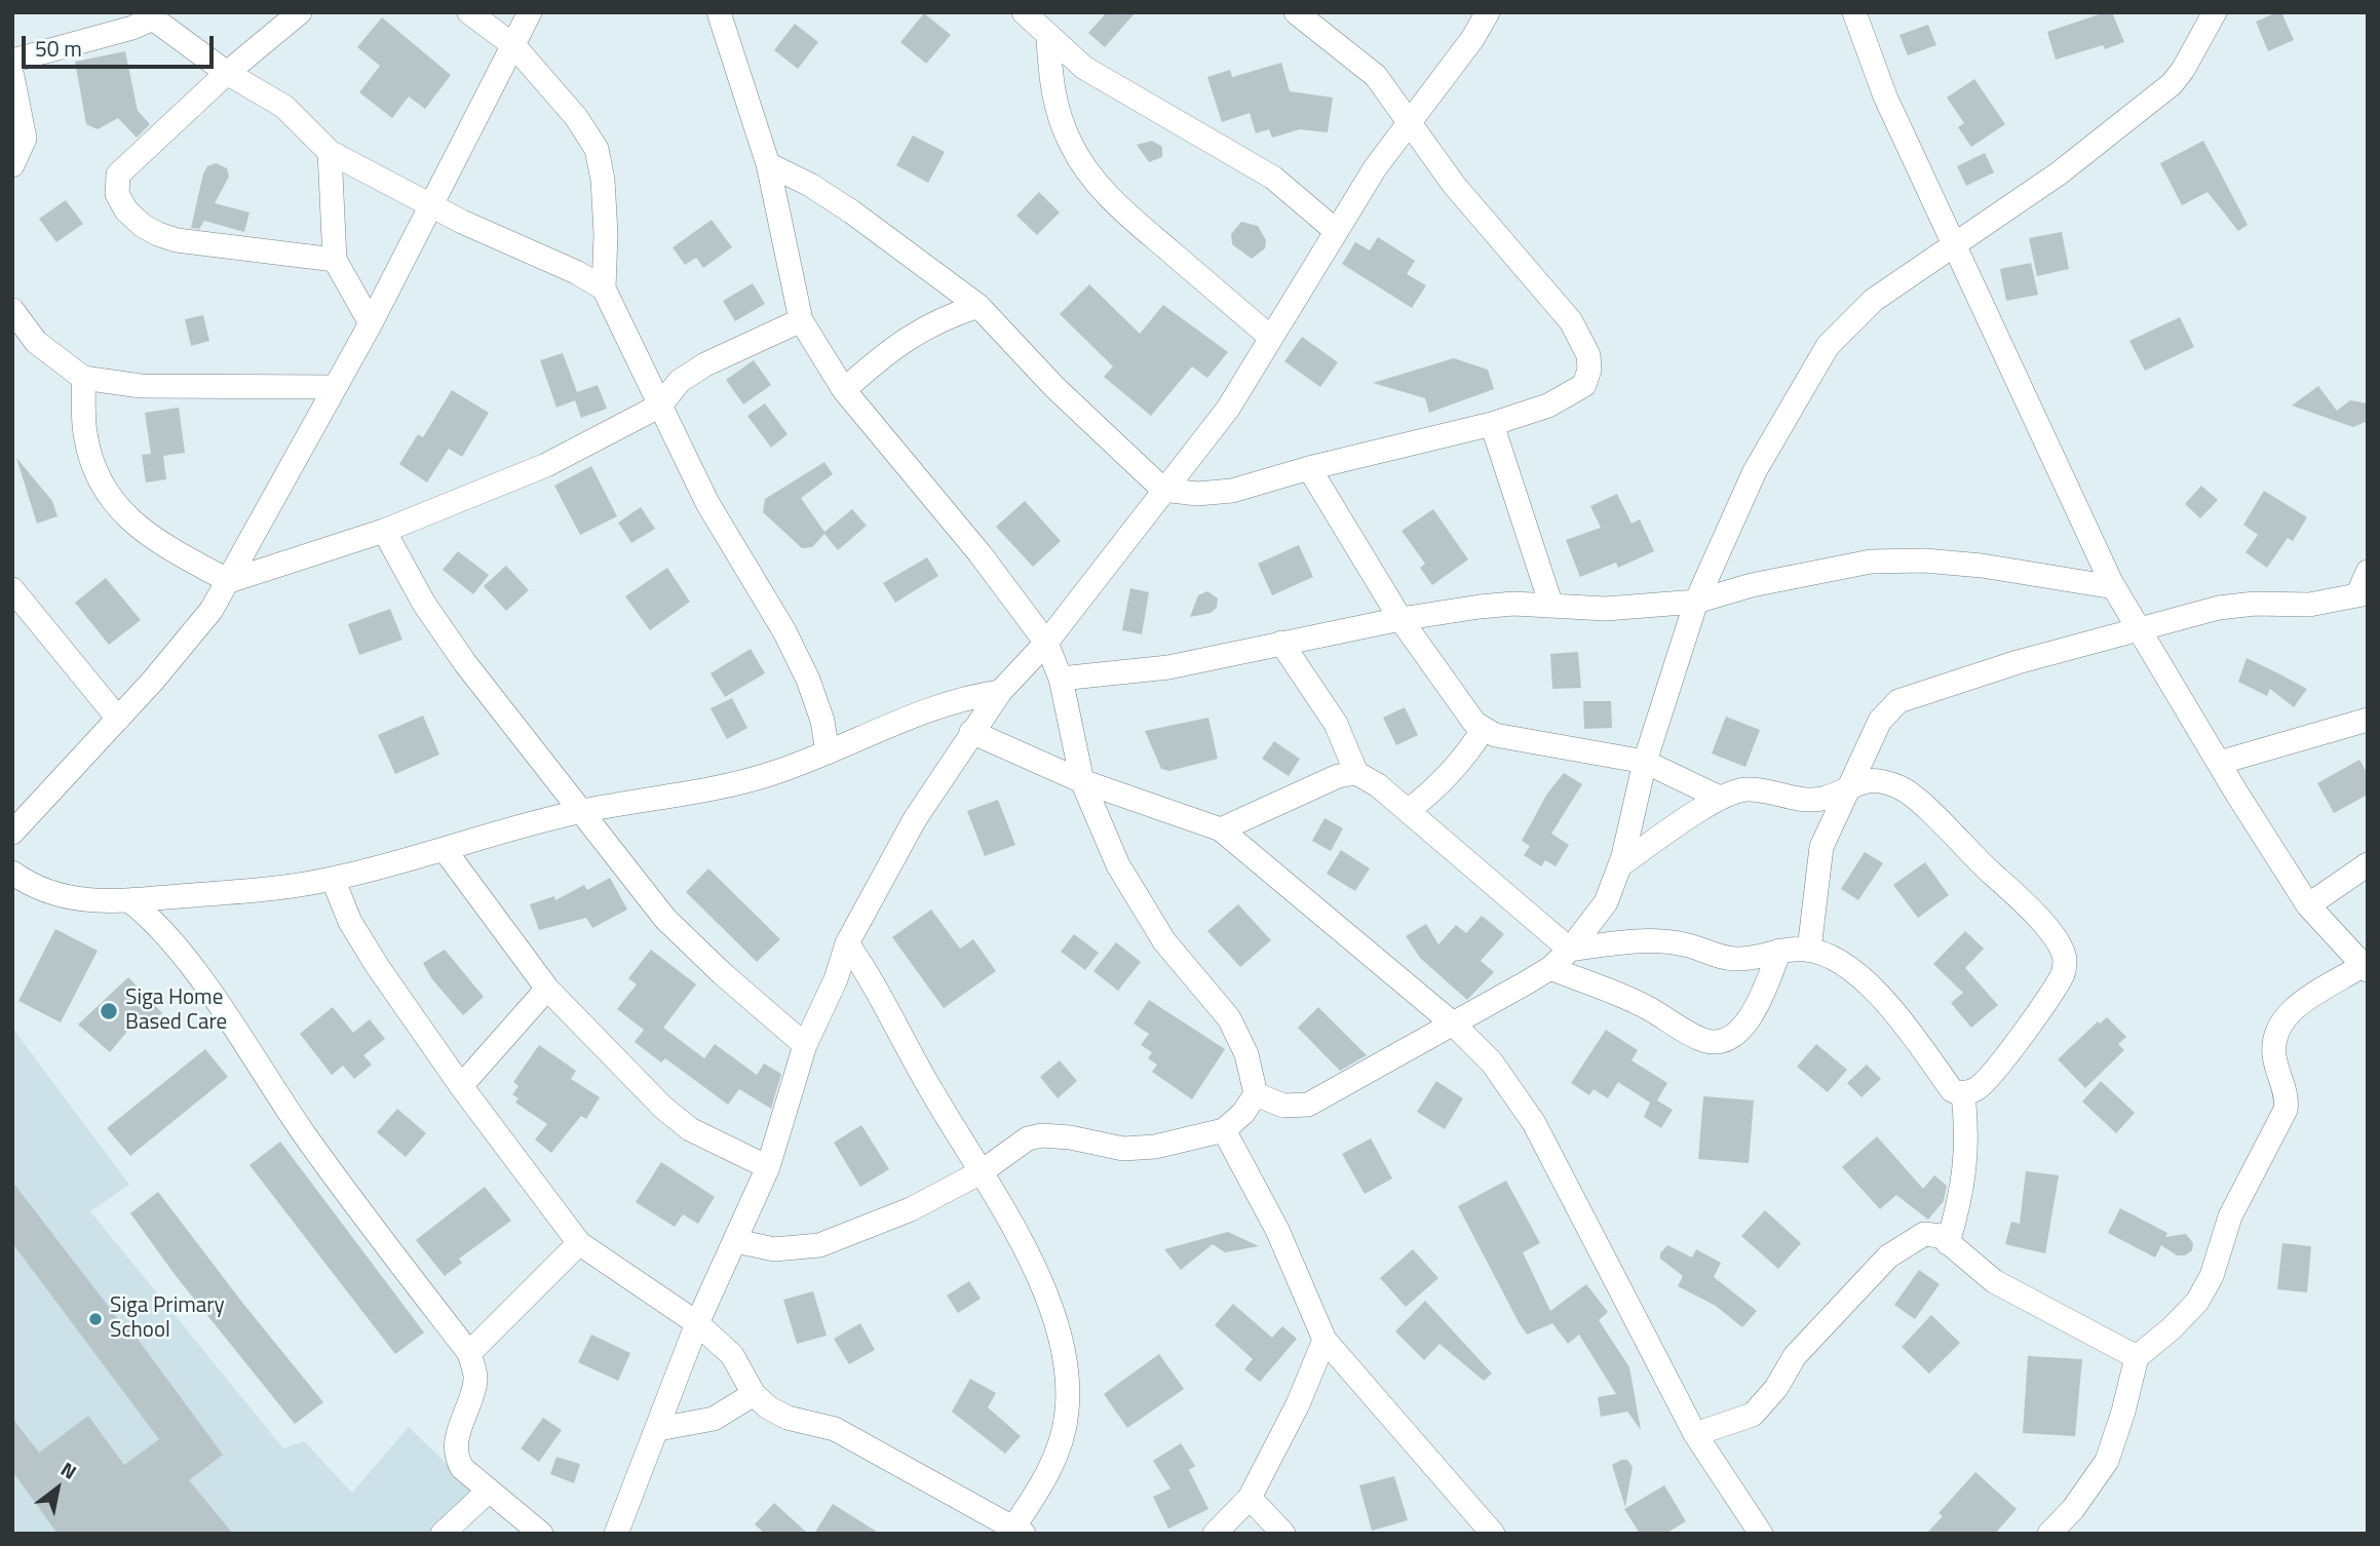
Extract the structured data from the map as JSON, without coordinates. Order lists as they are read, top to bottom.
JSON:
{
  "places": ["Siga Home Based Care", "Siga Primary School"],
  "scale_bar": "50 m",
  "north": "top right"
}
